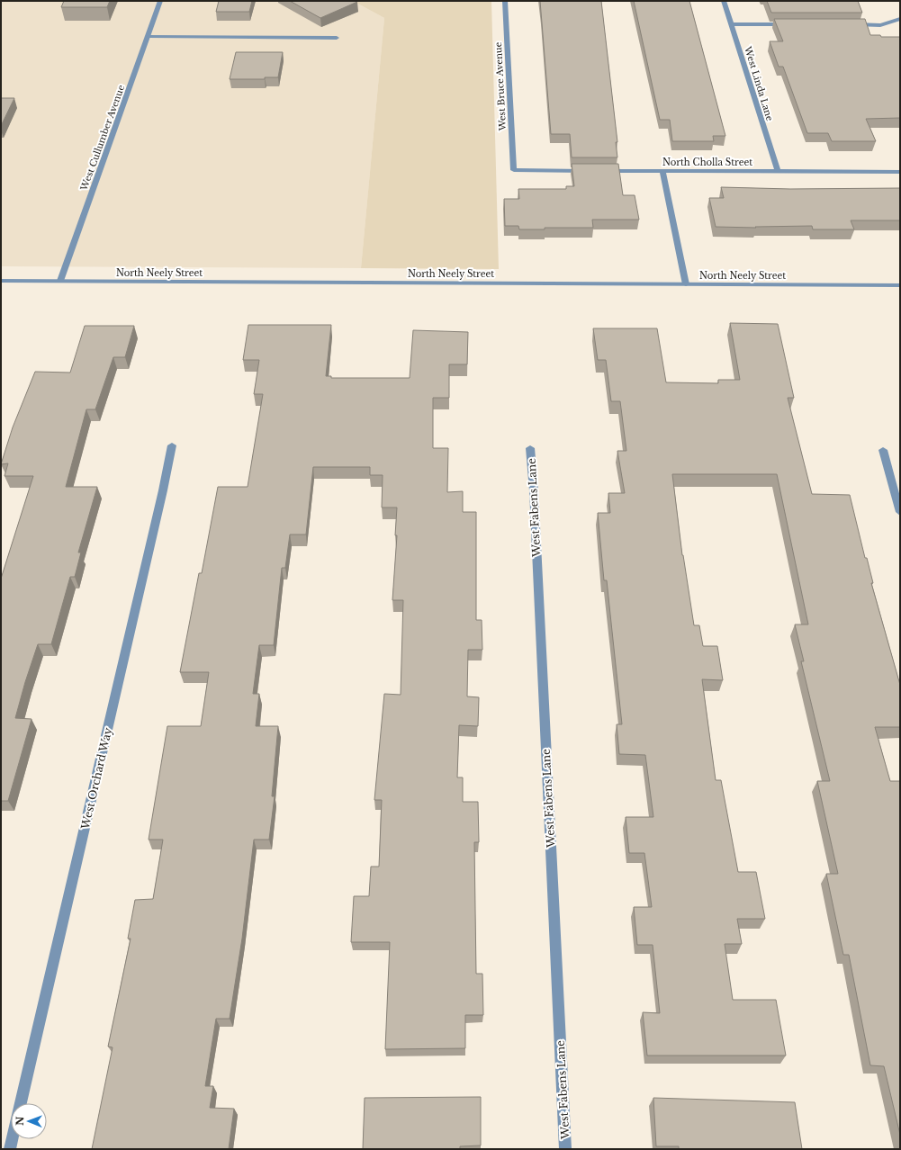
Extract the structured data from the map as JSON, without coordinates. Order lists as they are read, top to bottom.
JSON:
{
  "streets": {
    "street": [
      "West Linda Lane",
      "West Bruce Avenue",
      "West Cullumber Avenue",
      "North Cholla Street",
      "North Neely Street",
      "West Fabens Lane",
      "West Orchard Way"
    ]
  },
  "crossings": [
    ["West Linda Lane", "North Cholla Street"],
    ["West Bruce Avenue", "North Cholla Street"],
    ["West Cullumber Avenue", "North Neely Street"]
  ],
  "north": "left"
}
